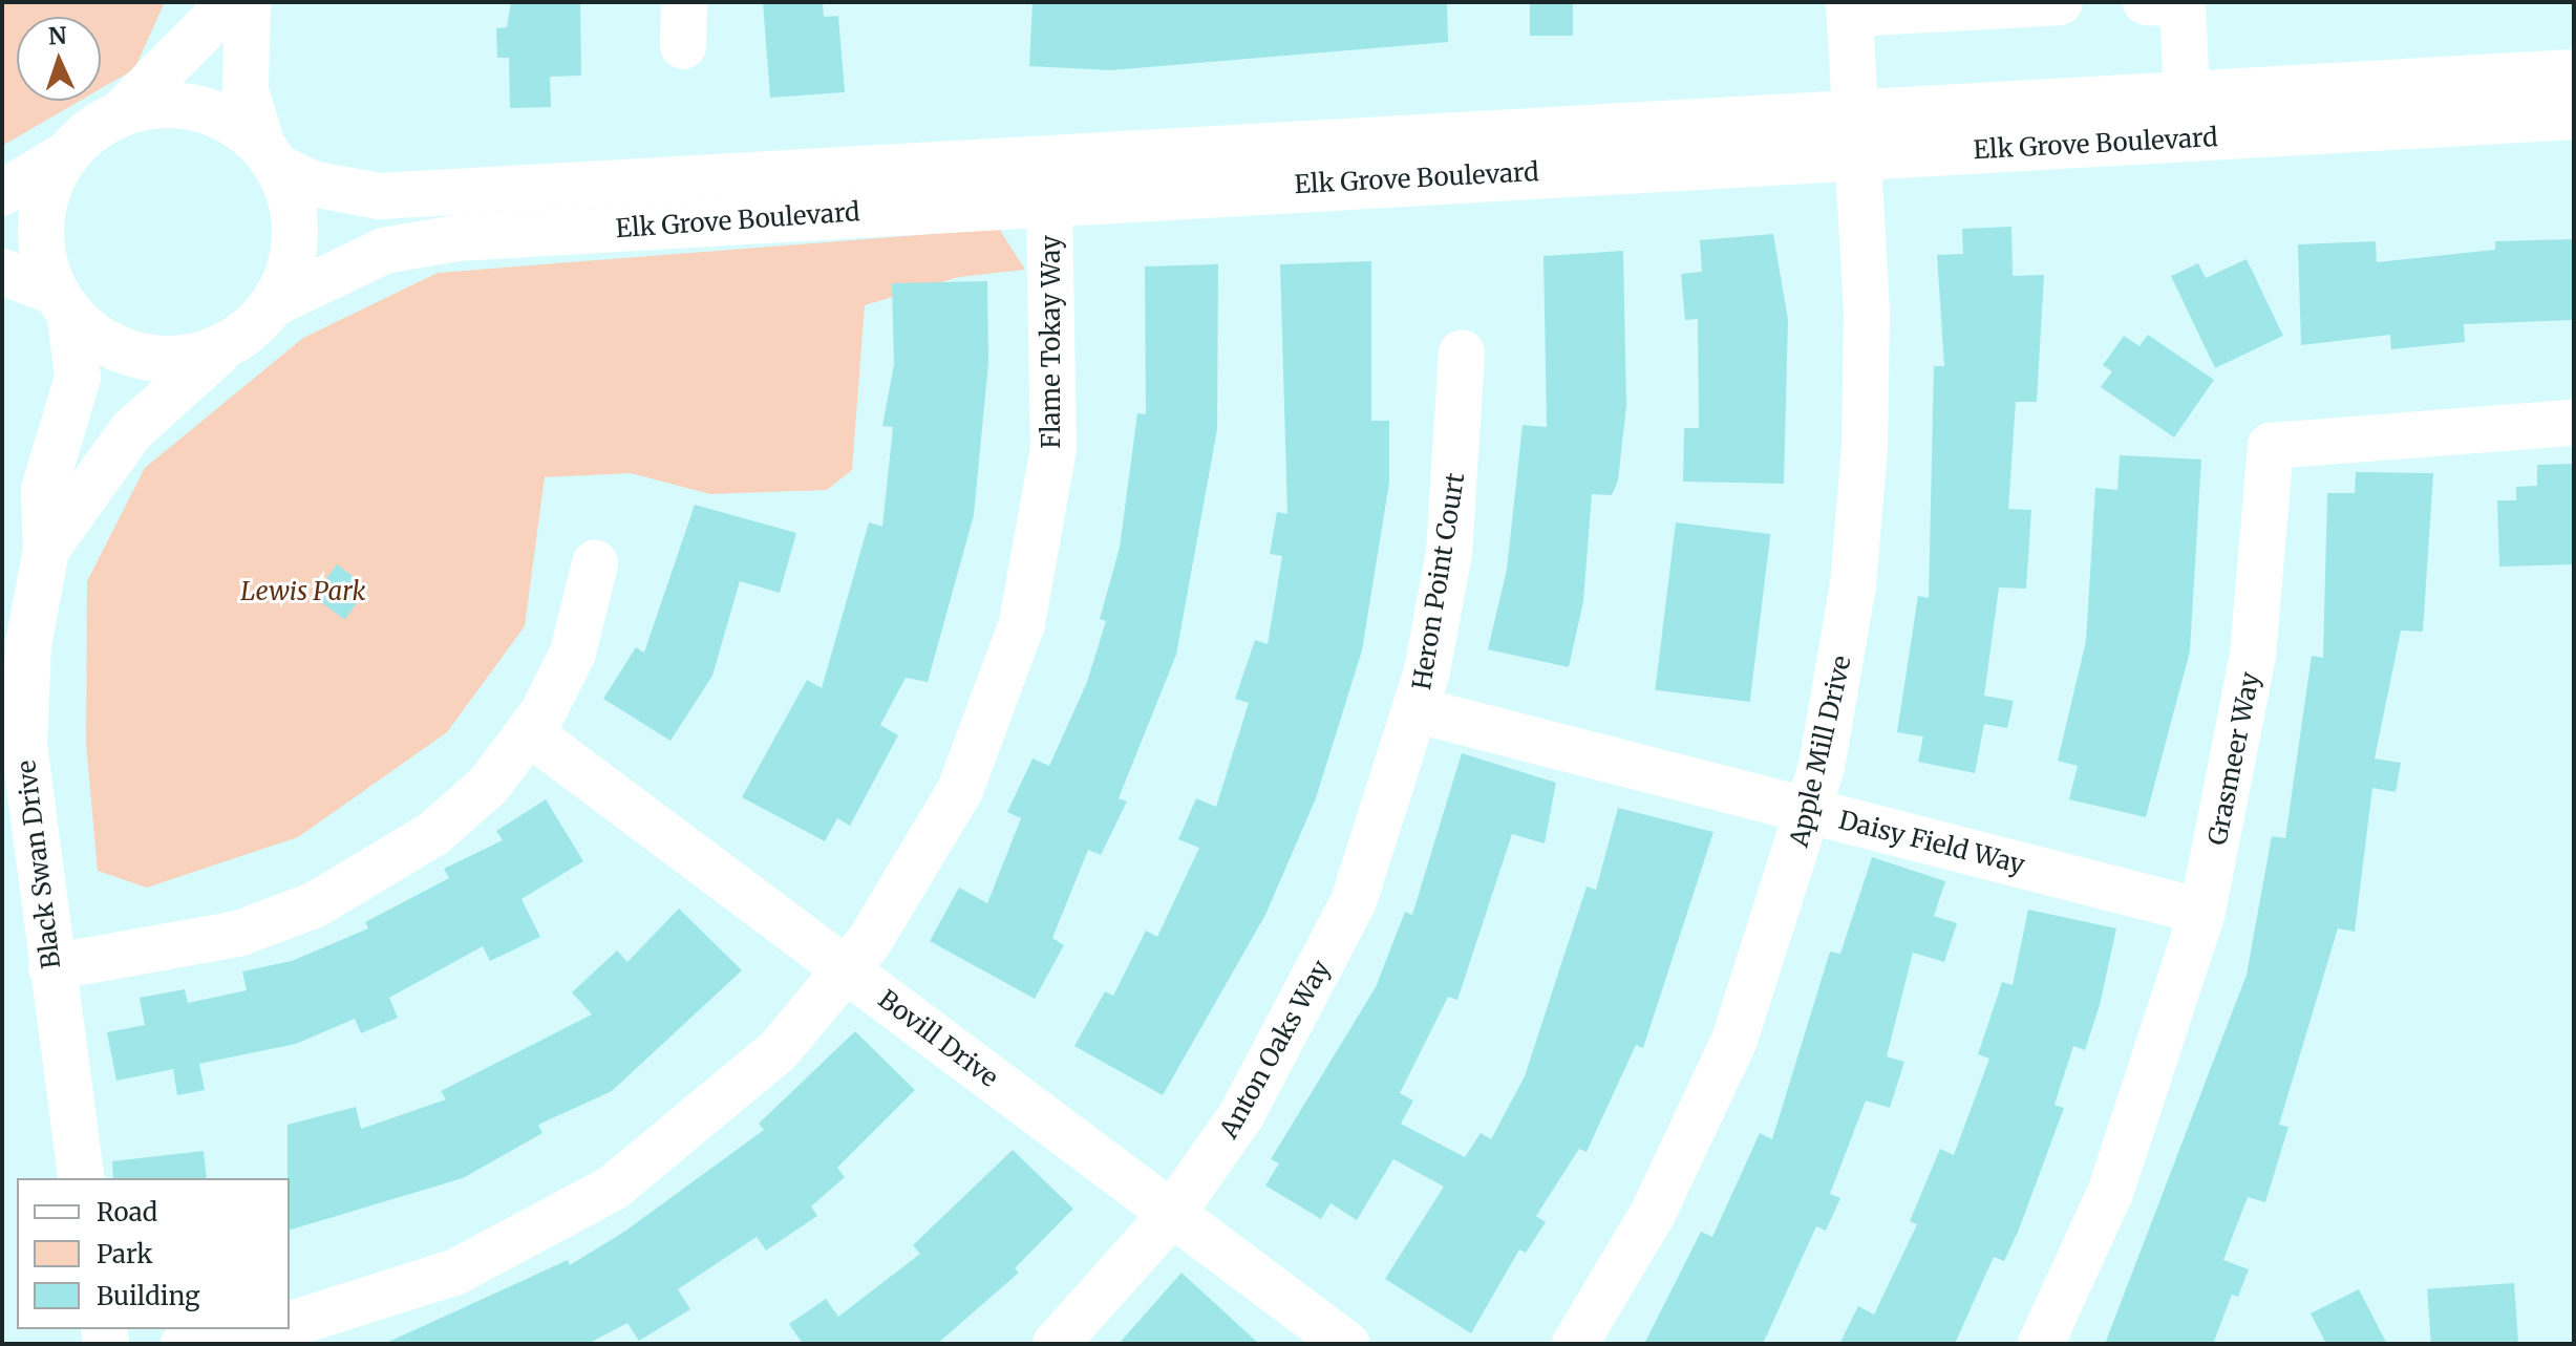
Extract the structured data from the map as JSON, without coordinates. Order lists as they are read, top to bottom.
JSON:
{
  "streets": {
    "street": [
      "Elk Grove Boulevard",
      "Flame Tokay Way",
      "Heron Point Court",
      "Apple Mill Drive",
      "Grasmeer Way",
      "Daisy Field Way",
      "Black Swan Drive",
      "Bovill Drive",
      "Anton Oaks Way"
    ]
  },
  "crossings": [
    ["Elk Grove Boulevard", "Flame Tokay Way"],
    ["Elk Grove Boulevard", "Apple Mill Drive"],
    ["Elk Grove Boulevard", "Black Swan Drive"],
    ["Flame Tokay Way", "Bovill Drive"],
    ["Heron Point Court", "Daisy Field Way"],
    ["Heron Point Court", "Anton Oaks Way"],
    ["Apple Mill Drive", "Daisy Field Way"],
    ["Grasmeer Way", "Daisy Field Way"],
    ["Daisy Field Way", "Anton Oaks Way"],
    ["Bovill Drive", "Anton Oaks Way"]
  ],
  "parks": ["Lewis Park"],
  "legend": ["Road", "Park", "Building"],
  "north": "top"
}
